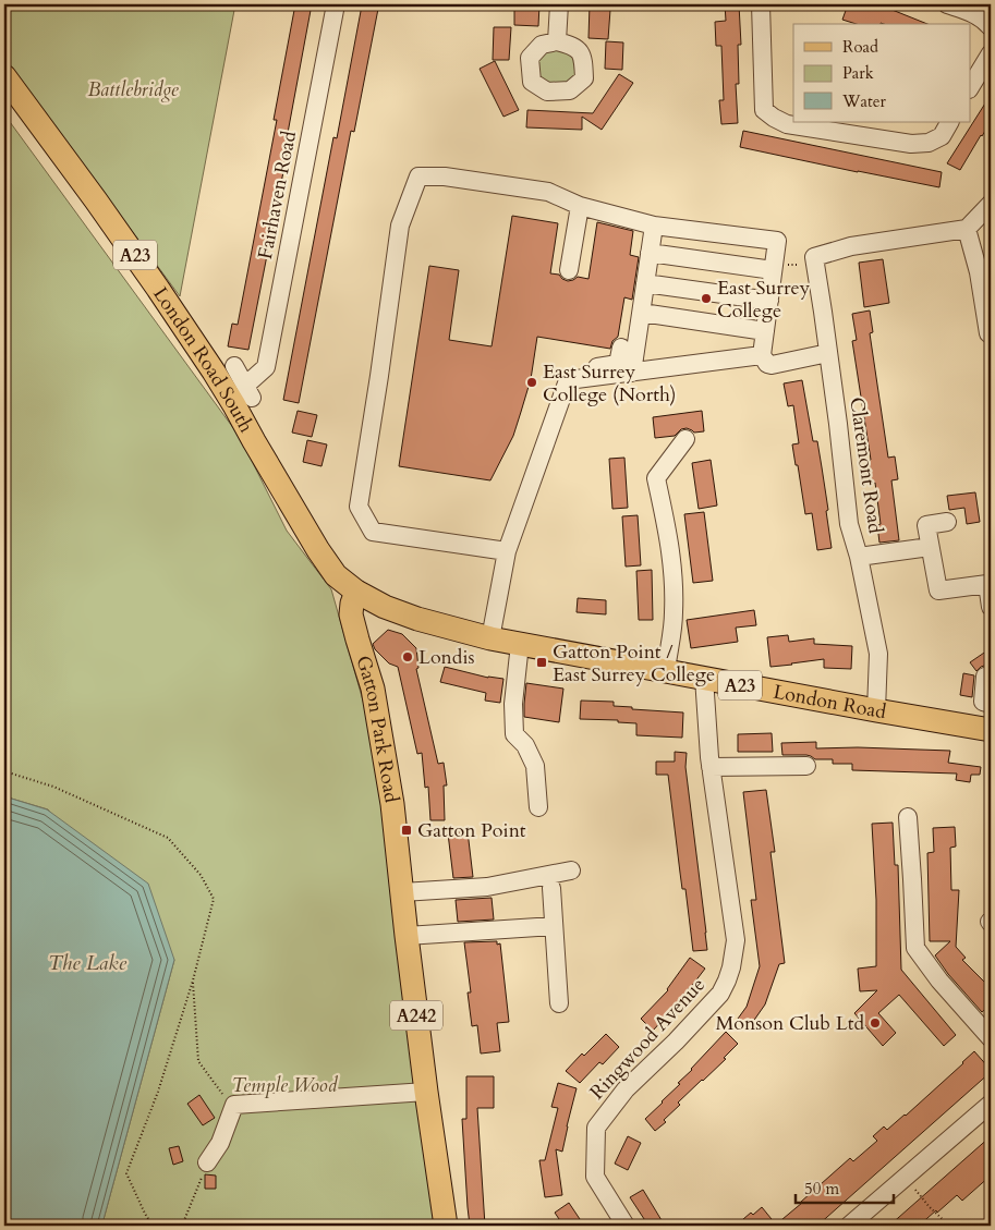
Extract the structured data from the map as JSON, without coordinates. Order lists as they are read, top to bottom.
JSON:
{
  "streets": {
    "main road": [
      "A23",
      "London Road South",
      "London Road",
      "Gatton Park Road",
      "A242"
    ],
    "street": ["Fairhaven Road", "Claremont Road", "Ringwood Avenue"]
  },
  "crossings": [
    ["London Road South", "London Road"],
    ["London Road South", "Gatton Park Road"],
    ["Claremont Road", "London Road"],
    ["London Road", "Gatton Park Road"],
    ["London Road", "Ringwood Avenue"]
  ],
  "water": ["The Lake"],
  "parks": ["Battlebridge", "Temple Wood"],
  "places": {
    "other": [
      "East Surrey College",
      "East Surrey College (North)",
      "Londis",
      "Monson Club Ltd"
    ],
    "transit": ["Gatton Point / East Surrey College", "Gatton Point"]
  },
  "legend": ["Road", "Park", "Water"],
  "scale_bar": "50 m"
}
